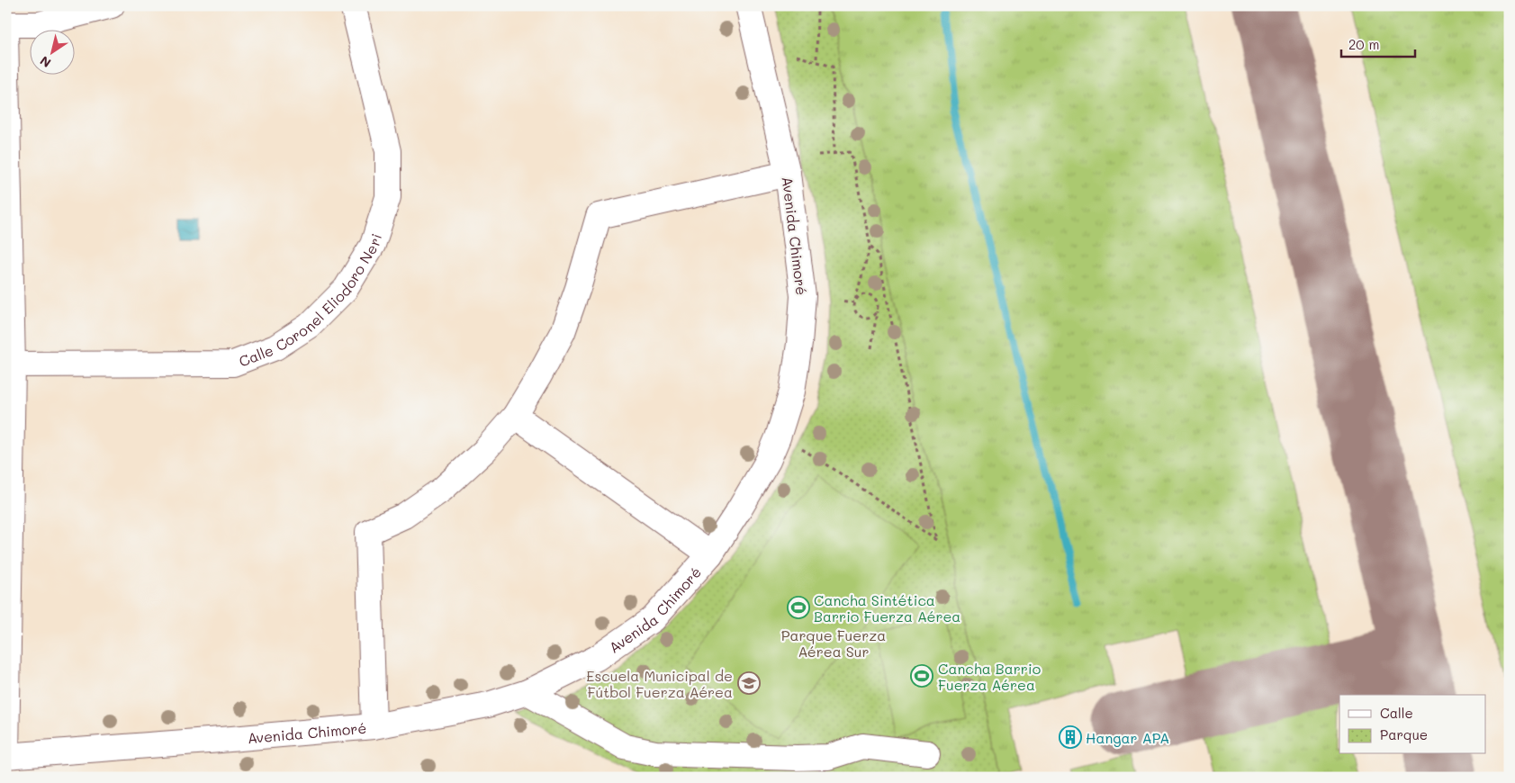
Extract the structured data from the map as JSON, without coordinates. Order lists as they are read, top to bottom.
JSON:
{
  "streets": {
    "street": ["Avenida Chimoré", "Calle Coronel Eliodoro Neri"]
  },
  "parks": ["Parque Fuerza Aérea Sur"],
  "places": {
    "sports": ["Cancha Sintética Barrio Fuerza Aérea", "Cancha Barrio Fuerza Aérea"],
    "school or university": ["Escuela Municipal de Fútbol Fuerza Aérea"],
    "building": ["Hangar APA"]
  },
  "legend": ["Calle", "Parque"],
  "scale_bar": "20 m",
  "north": "bottom left"
}
